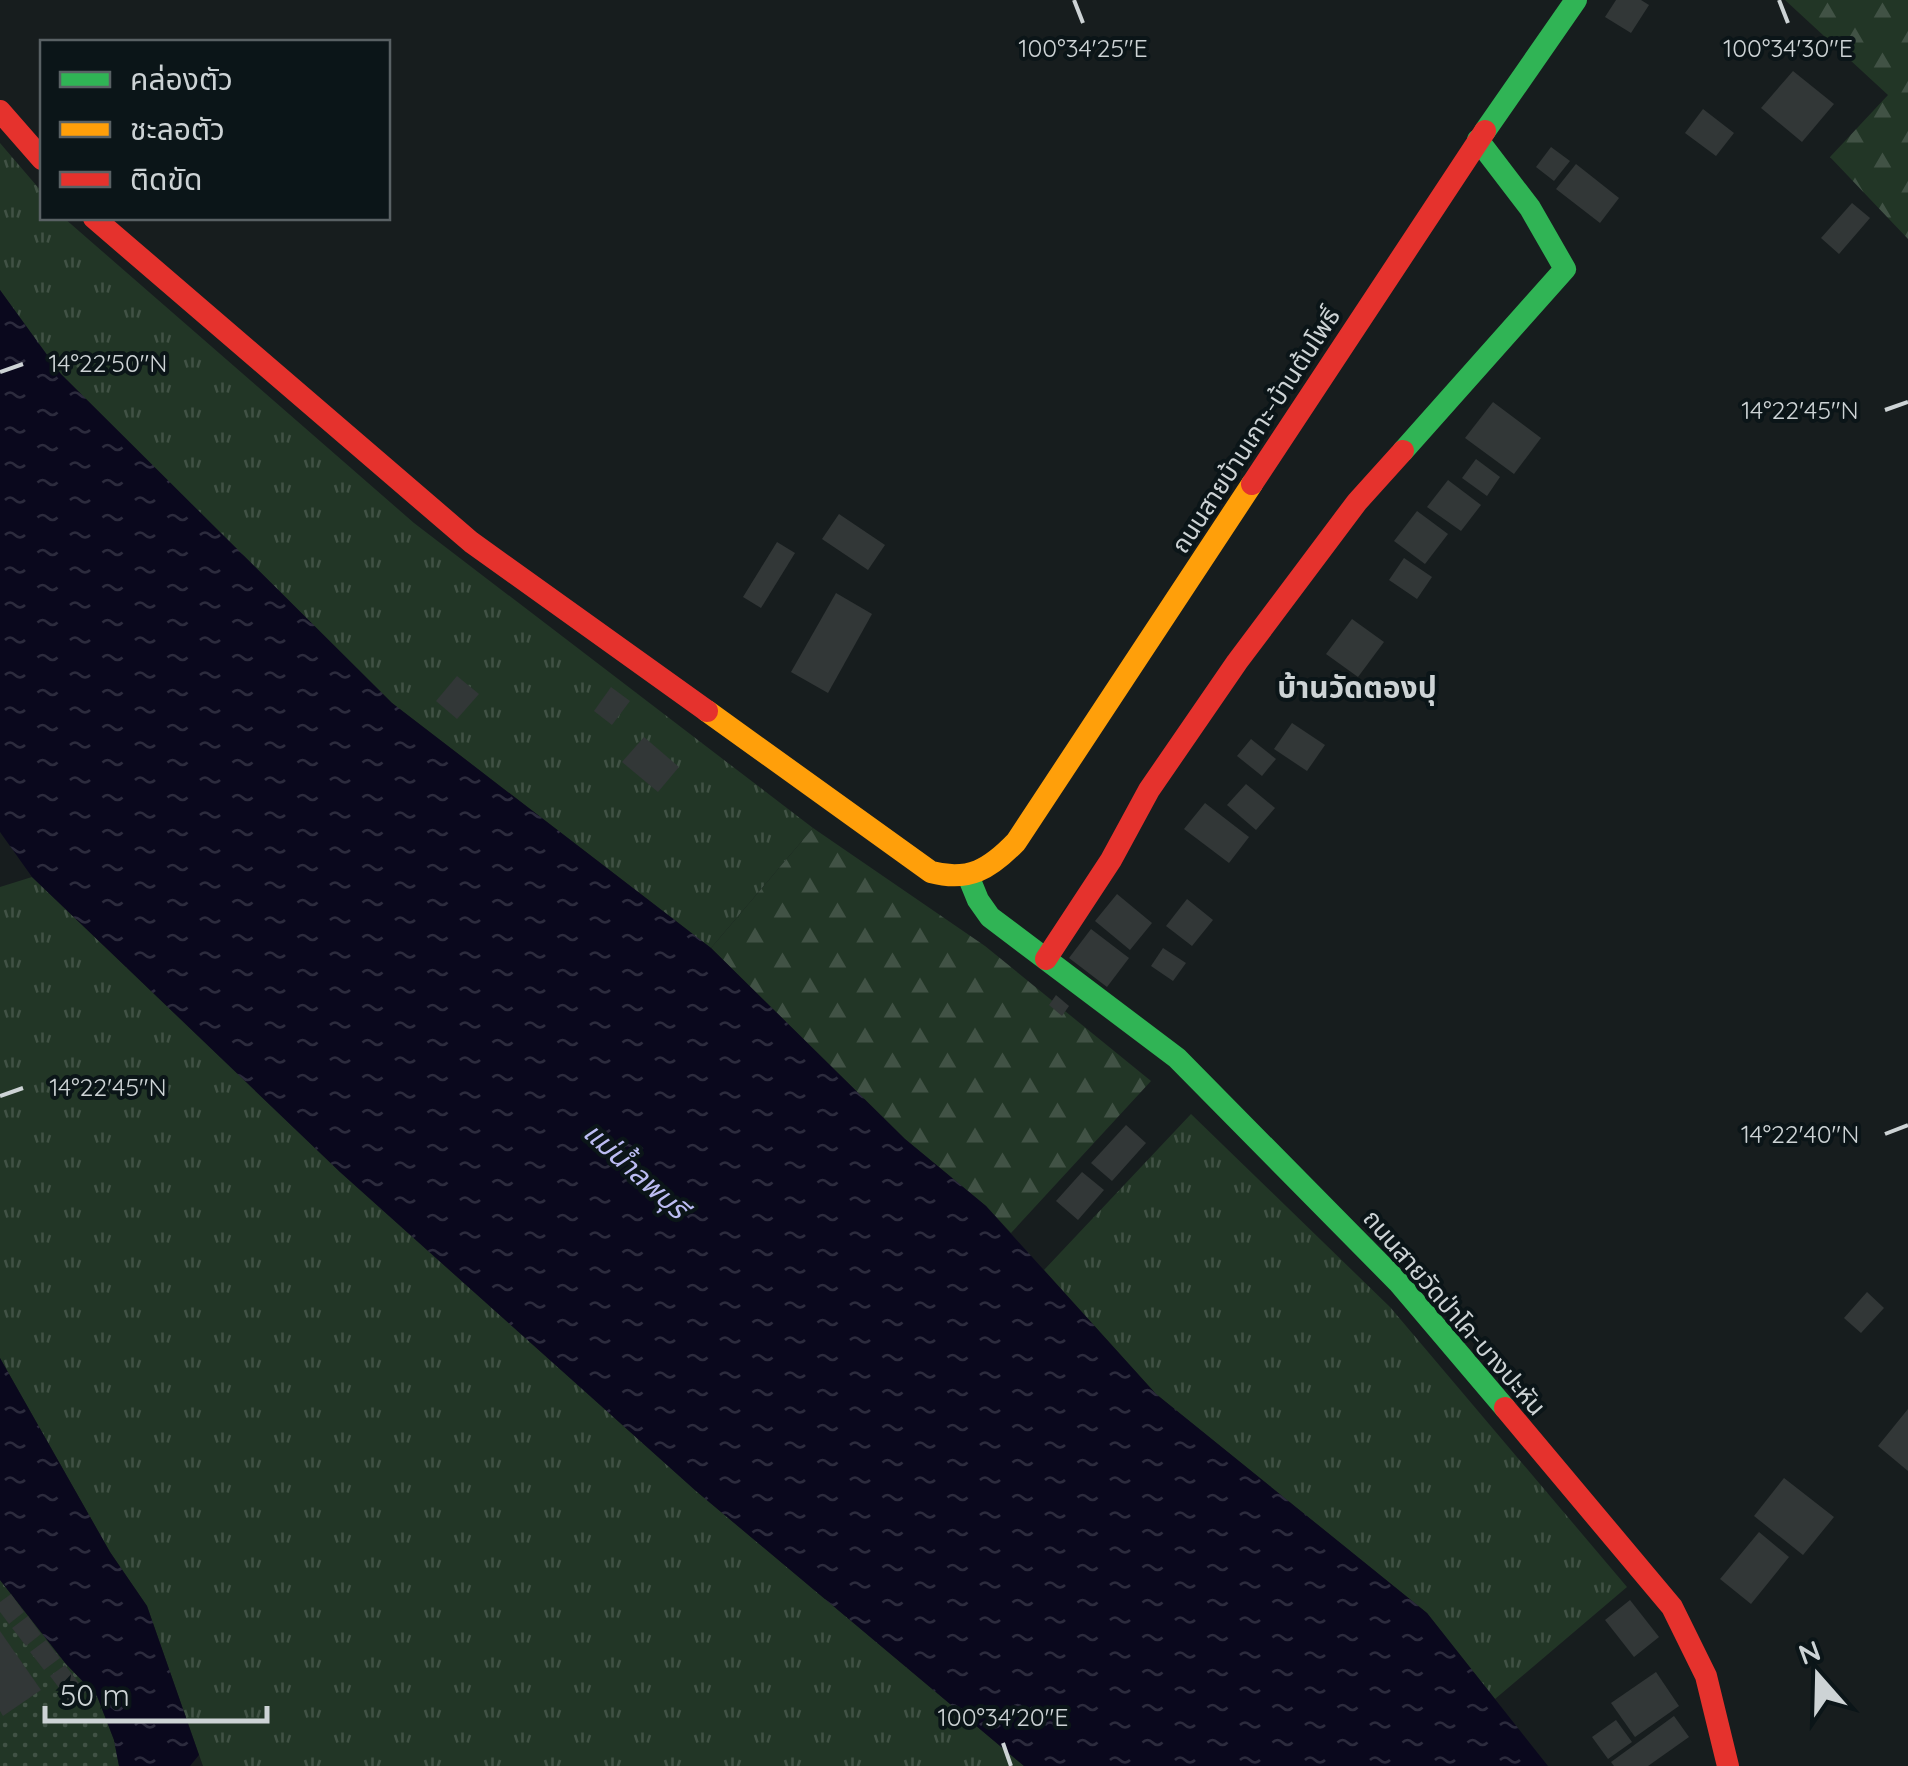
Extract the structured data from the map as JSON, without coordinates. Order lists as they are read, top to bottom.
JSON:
{
  "streets": {
    "street": ["ถนนสายบ้านเกาะ-บ้านต้นโพธิ์", "ถนนสายวัดป่าโค-บางปะหัน"]
  },
  "crossings": [
    ["ถนนสายบ้านเกาะ-บ้านต้นโพธิ์", "ถนนสายวัดป่าโค-บางปะหัน"]
  ],
  "districts": ["บ้านวัดตองปุ"],
  "water": ["แม่น้ำลพบุรี"],
  "legend": ["คล่องตัว", "ชะลอตัว", "ติดขัด"],
  "scale_bar": "50 m",
  "north": "top",
  "coordinates": [
    "100°34'25\"E",
    "100°34'30\"E",
    "14°22'50\"N",
    "14°22'45\"N",
    "14°22'40\"N",
    "100°34'20\"E"
  ]
}
